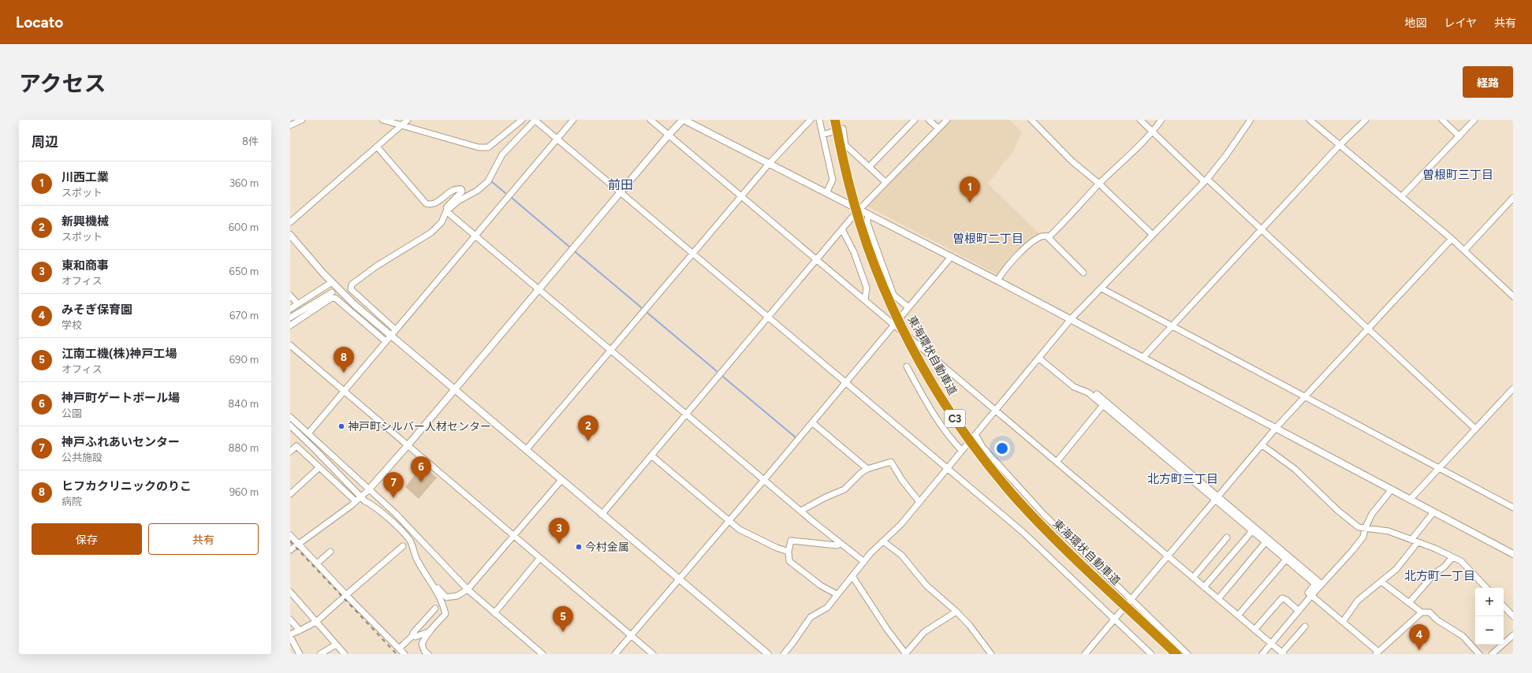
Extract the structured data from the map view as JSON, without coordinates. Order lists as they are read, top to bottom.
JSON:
{
  "streets": {
    "highway": ["東海環状自動車道", "C3"]
  },
  "districts": [
    "曽根町三丁目",
    "前田",
    "曽根町二丁目",
    "北方町三丁目",
    "北方町一丁目"
  ],
  "places": ["神戸町シルバー人材センター", "今村金属"],
  "page": {
    "header": "Locato",
    "nav": ["地図", "レイヤ", "共有"],
    "title": "アクセス",
    "buttons": [
      "経路",
      ["保存", "共有"]
    ],
    "heading": ["周辺", "8件"],
    "list": [
      {
        "mark": "1",
        "name": "川西工業",
        "note": "スポット",
        "value": "360 m"
      },
      {
        "mark": "2",
        "name": "新興機械",
        "note": "スポット",
        "value": "600 m"
      },
      {
        "mark": "3",
        "name": "東和商事",
        "note": "オフィス",
        "value": "650 m"
      },
      {
        "mark": "4",
        "name": "みそぎ保育園",
        "note": "学校",
        "value": "670 m"
      },
      {
        "mark": "5",
        "name": "江南工機(株)神戸工場",
        "note": "オフィス",
        "value": "690 m"
      },
      {
        "mark": "6",
        "name": "神戸町ゲートボール場",
        "note": "公園",
        "value": "840 m"
      },
      {
        "mark": "7",
        "name": "神戸ふれあいセンター",
        "note": "公共施設",
        "value": "880 m"
      },
      {
        "mark": "8",
        "name": "ヒフカクリニックのりこ",
        "note": "病院",
        "value": "960 m"
      }
    ],
    "pins": [
      "1",
      "8",
      "2",
      "6",
      "7",
      "3",
      "5",
      "4"
    ],
    "map_buttons": ["+", "−"]
  }
}
